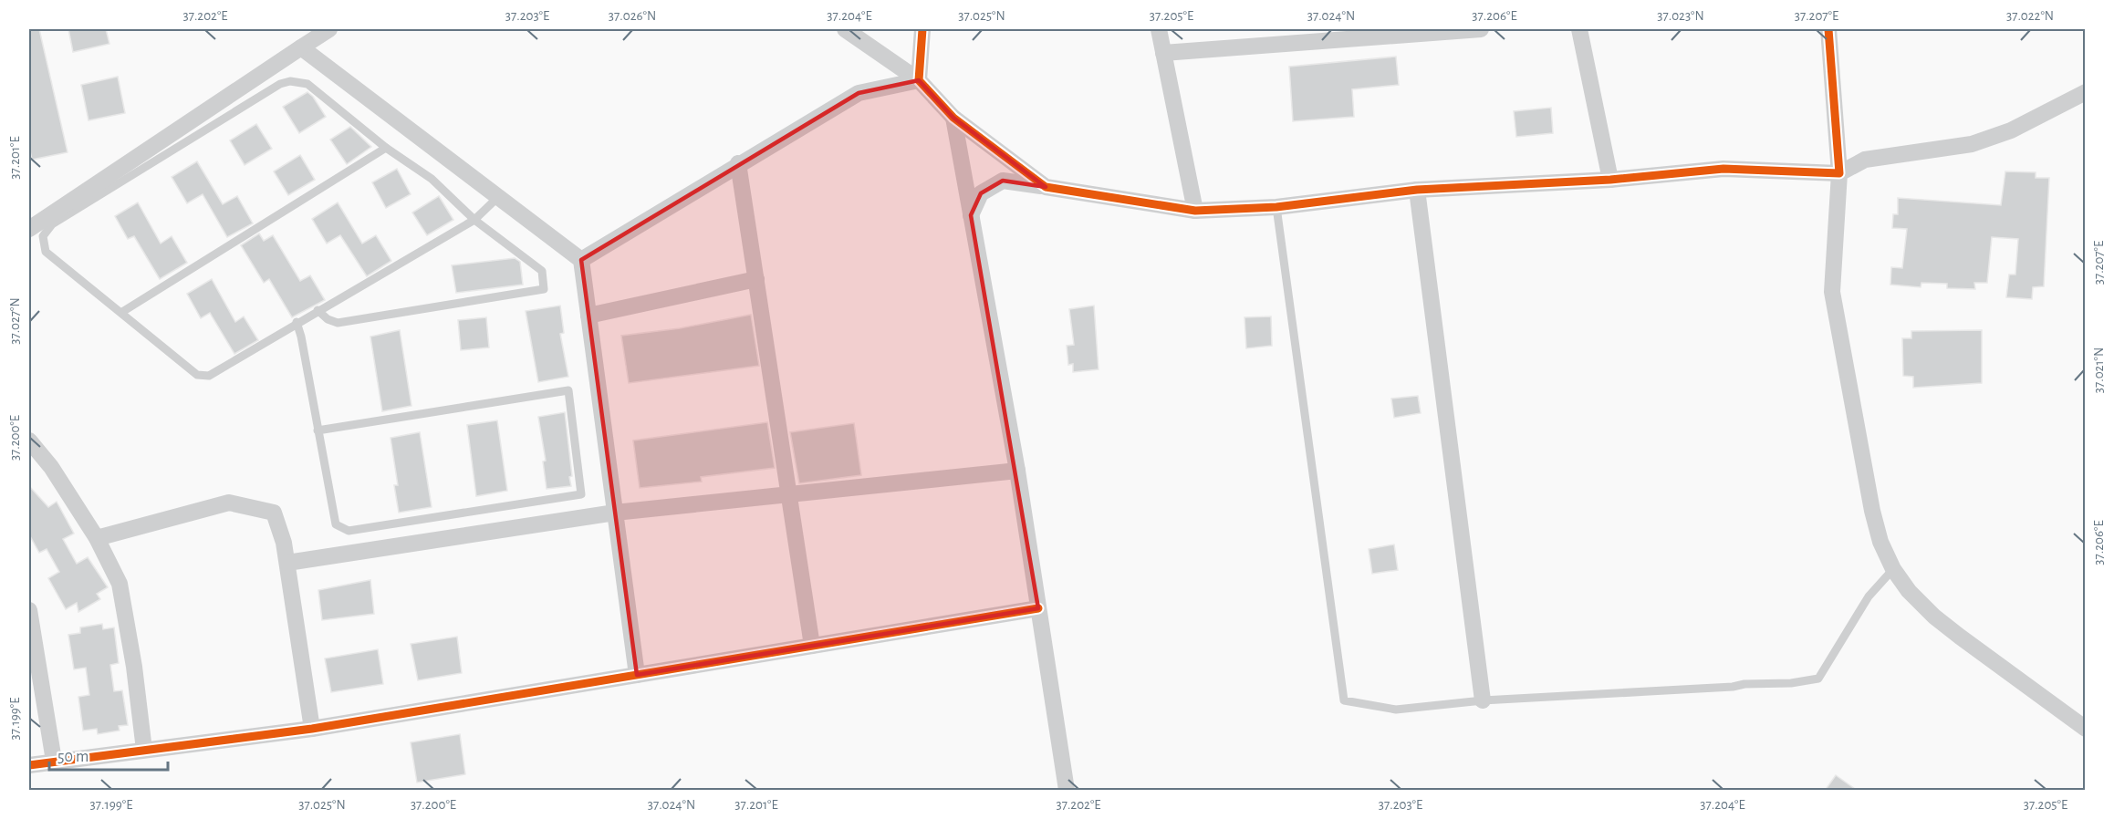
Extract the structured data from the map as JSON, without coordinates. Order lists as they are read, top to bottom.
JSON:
{
  "scale_bar": "50 m",
  "coordinates": [
    "37.202°E",
    "37.203°E",
    "37.026°N",
    "37.204°E",
    "37.025°N",
    "37.205°E",
    "37.024°N",
    "37.206°E",
    "37.023°N",
    "37.207°E",
    "37.022°N",
    "37.201°E",
    "37.027°N",
    "37.021°N",
    "37.200°E",
    "37.199°E"
  ]
}
